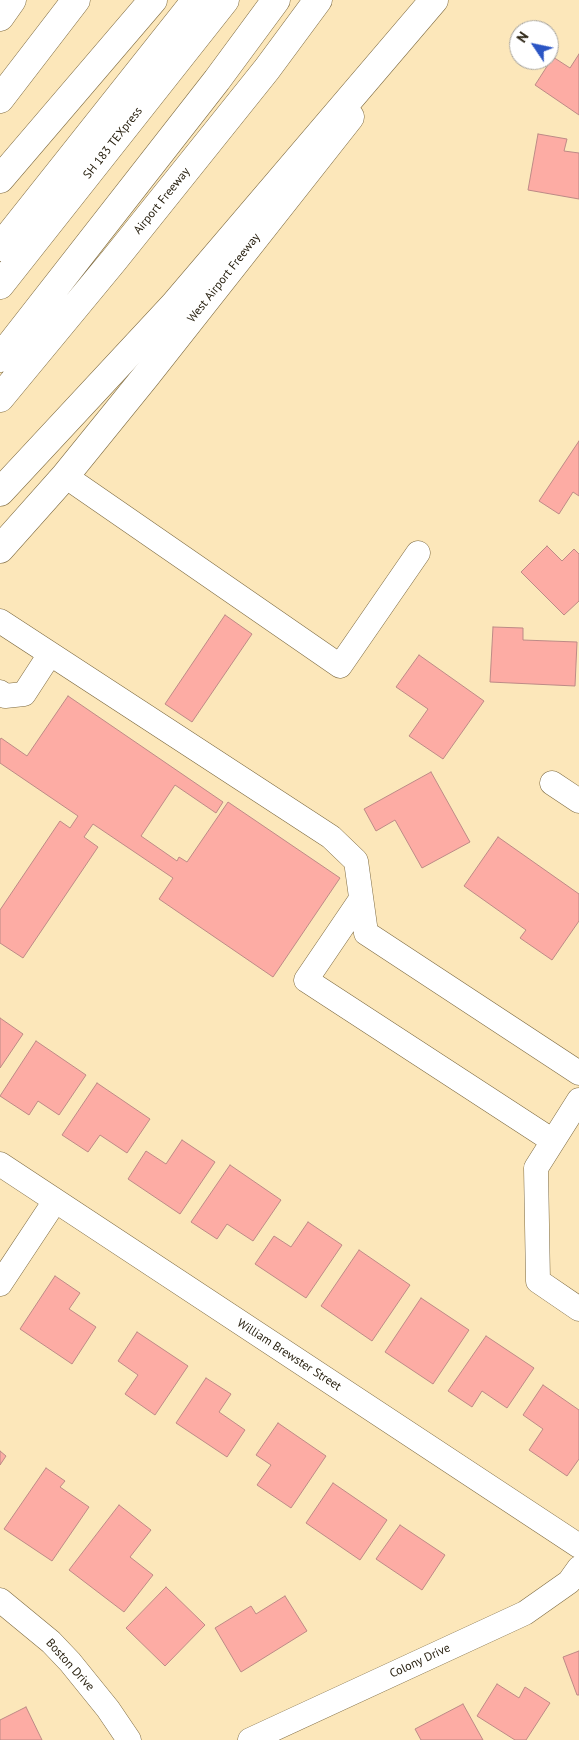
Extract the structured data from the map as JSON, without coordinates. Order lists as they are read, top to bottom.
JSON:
{
  "streets": {
    "main road": ["SH 183 TEXpress", "Airport Freeway", "West Airport Freeway"],
    "street": ["William Brewster Street", "Colony Drive", "Boston Drive"]
  },
  "north": "top left"
}
